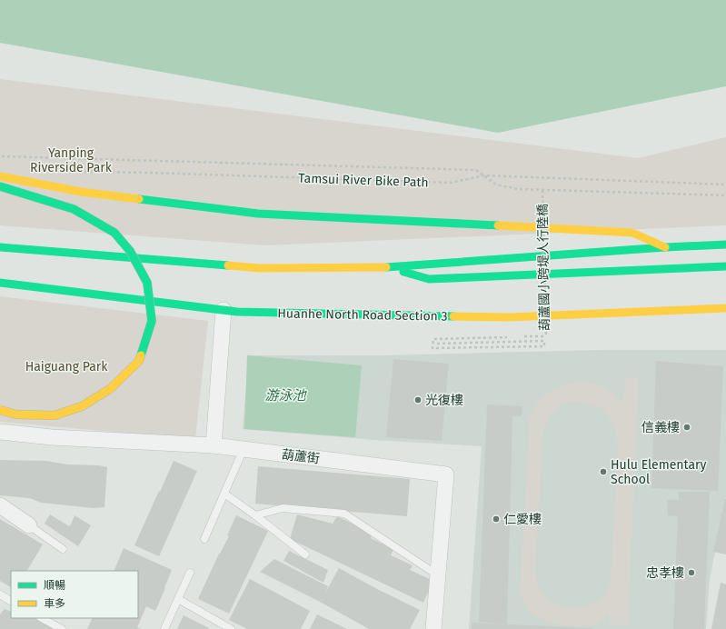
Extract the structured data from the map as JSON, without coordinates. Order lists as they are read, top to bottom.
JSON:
{
  "streets": {
    "main road": ["Huanhe North Road Section 3"],
    "street": ["葫蘆街"],
    "path": ["Tamsui River Bike Path", "葫蘆國小跨堤人行陸橋"]
  },
  "water": ["游泳池"],
  "parks": ["Yanping Riverside Park", "Haiguang Park"],
  "places": [
    "光復樓",
    "信義樓",
    "Hulu Elementary School",
    "仁愛樓",
    "忠孝樓"
  ],
  "legend": ["順暢", "車多"]
}
